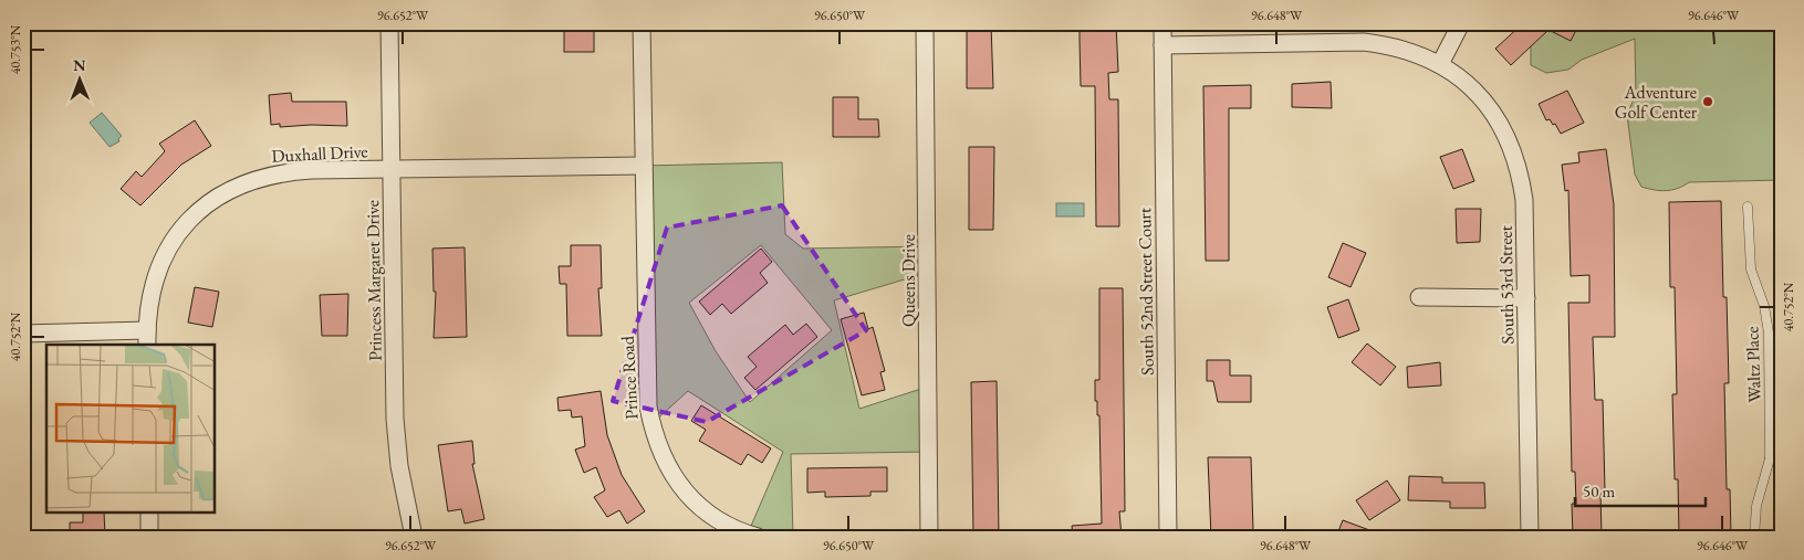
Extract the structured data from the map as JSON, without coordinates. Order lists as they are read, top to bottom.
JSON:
{
  "streets": {
    "street": [
      "Duxhall Drive",
      "Princess Margaret Drive",
      "Queens Drive",
      "South 53rd Street",
      "South 52nd Street Court",
      "Prince Road"
    ],
    "lane": ["Waltz Place"]
  },
  "crossings": [
    ["Duxhall Drive", "Princess Margaret Drive"],
    ["Duxhall Drive", "Prince Road"],
    ["South 53rd Street", "South 52nd Street Court"]
  ],
  "places": ["Adventure Golf Center"],
  "scale_bar": "50 m",
  "north": "top",
  "coordinates": [
    "96.652°W",
    "96.650°W",
    "96.648°W",
    "96.646°W",
    "40.753°N",
    "40.752°N"
  ]
}
